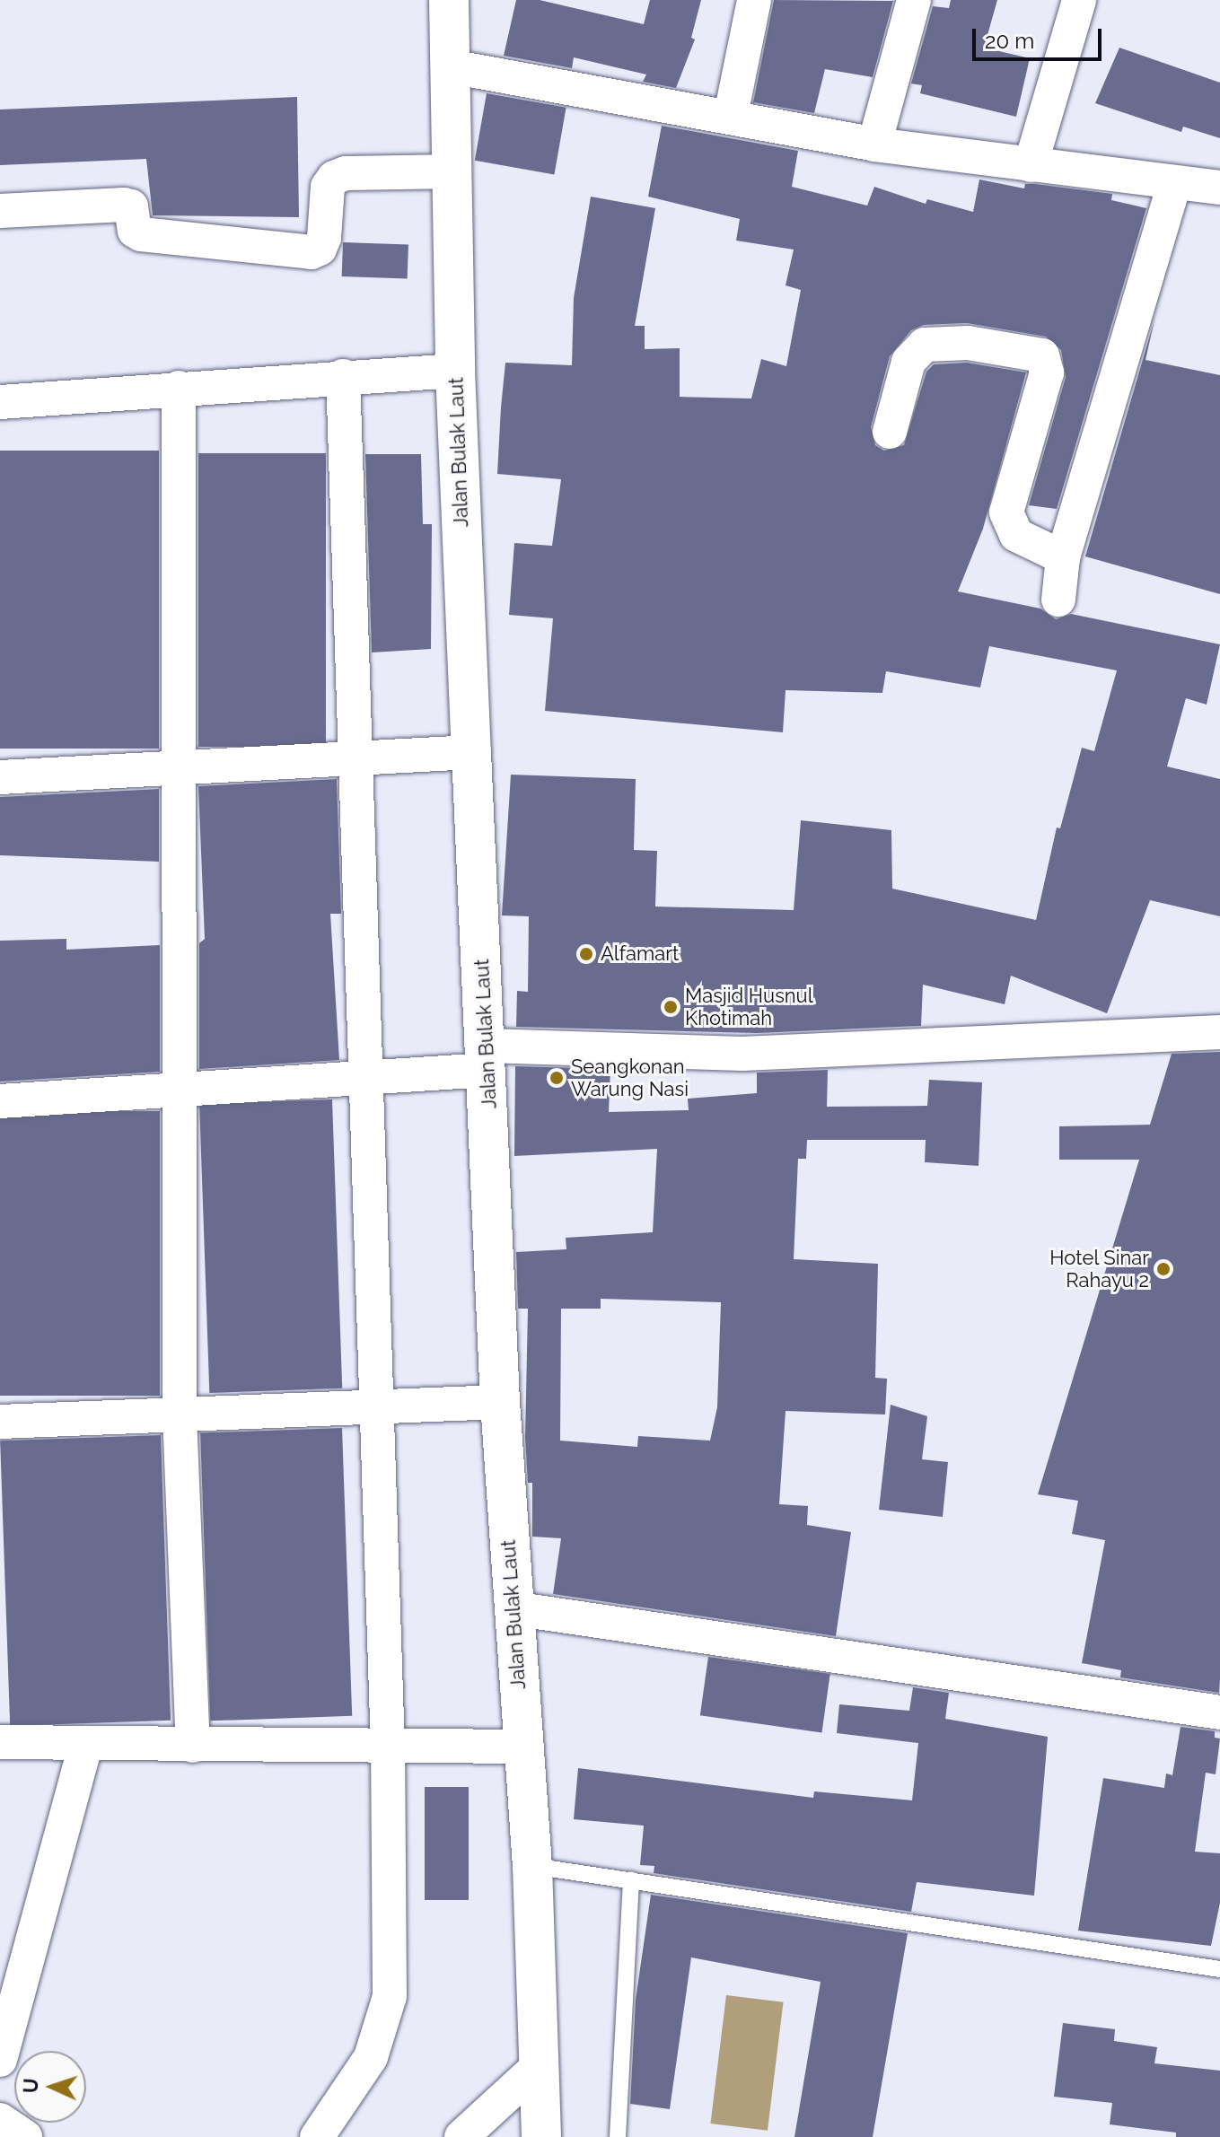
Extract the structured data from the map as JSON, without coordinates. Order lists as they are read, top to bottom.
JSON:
{
  "streets": {
    "street": ["Jalan Bulak Laut"]
  },
  "places": [
    "Alfamart",
    "Masjid Husnul Khotimah",
    "Seangkonan Warung Nasi",
    "Hotel Sinar Rahayu 2"
  ],
  "scale_bar": "20 m",
  "north": "left"
}
